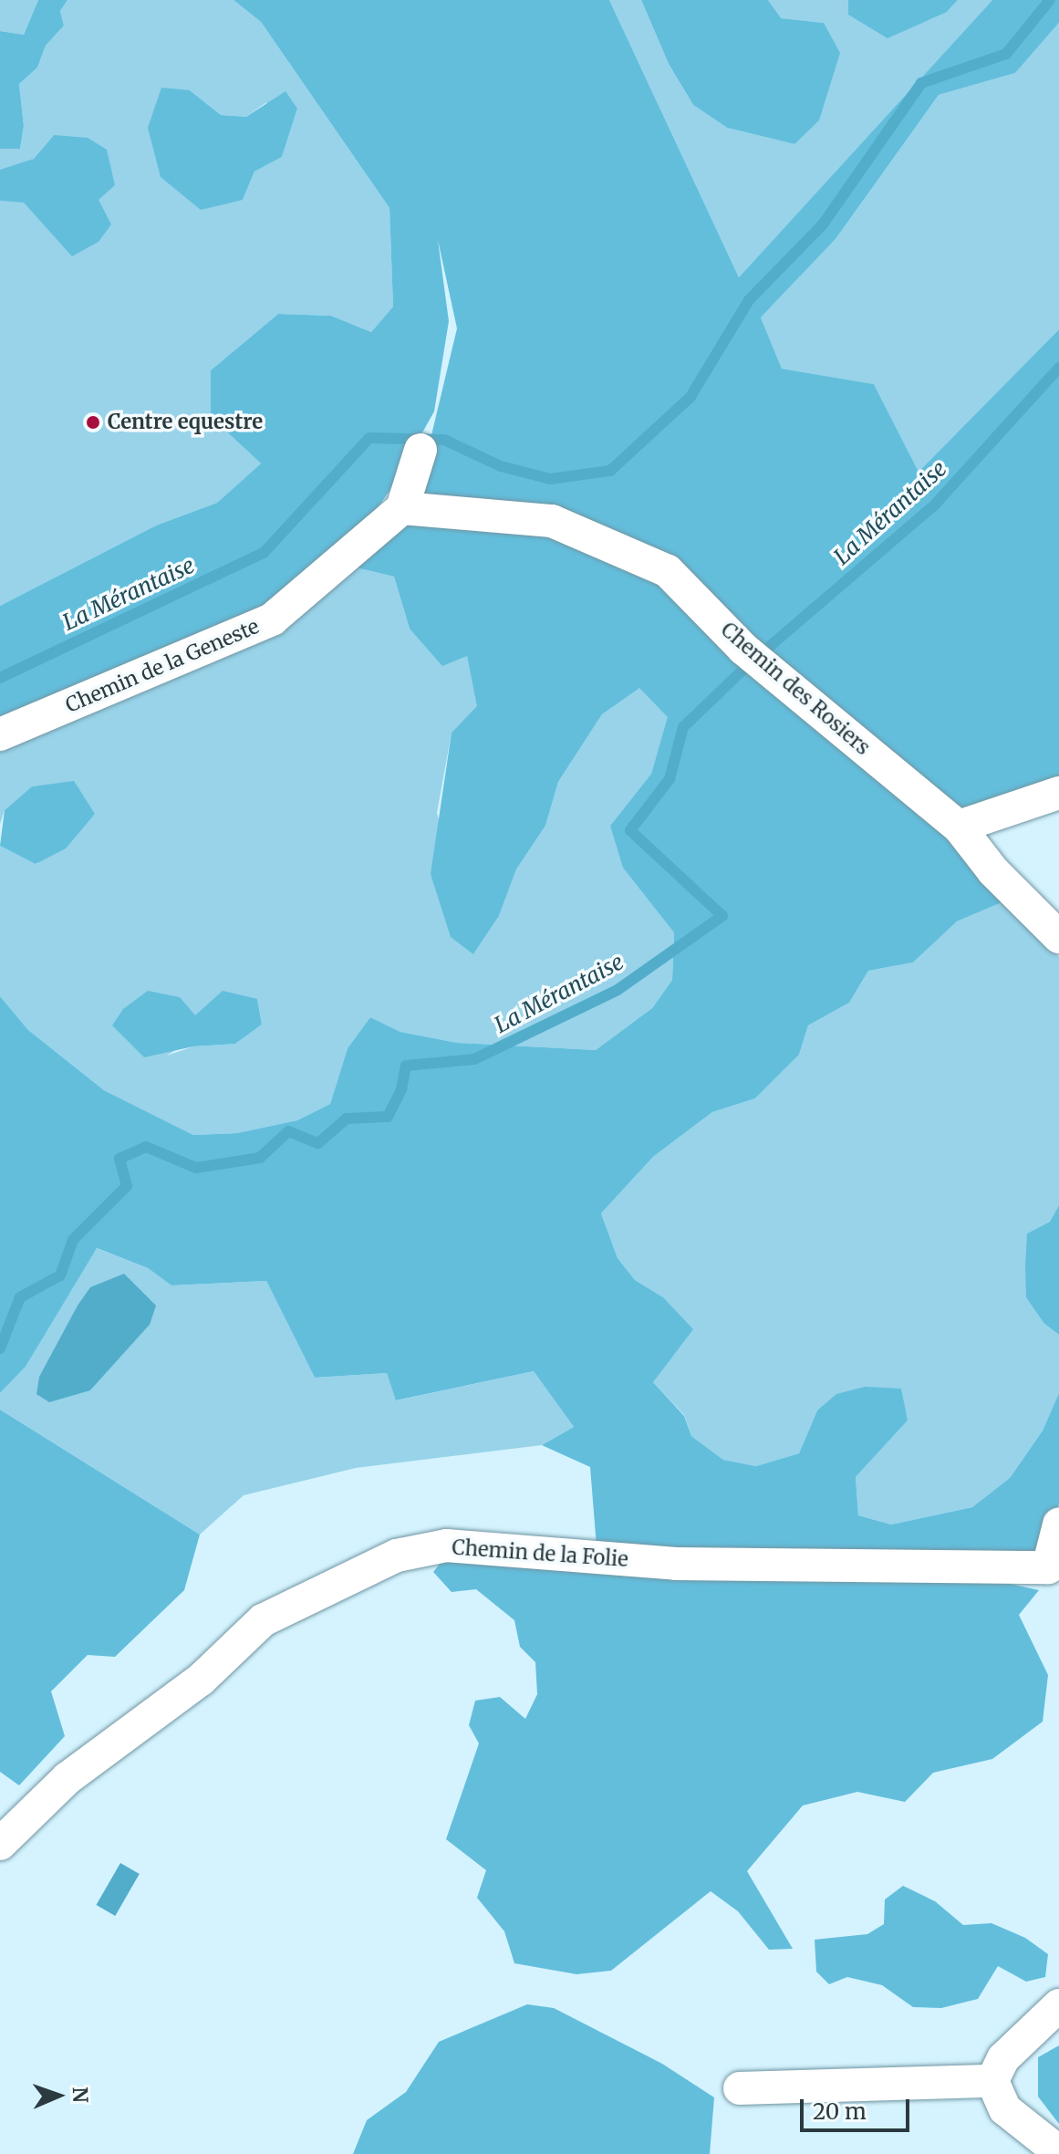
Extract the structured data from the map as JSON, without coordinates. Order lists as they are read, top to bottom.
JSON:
{
  "streets": {
    "street": ["Chemin de la Geneste", "Chemin des Rosiers", "Chemin de la Folie"]
  },
  "crossings": [
    ["Chemin de la Geneste", "Chemin des Rosiers"]
  ],
  "water": ["La Mérantaise"],
  "places": ["Centre equestre"],
  "scale_bar": "20 m",
  "north": "right"
}
